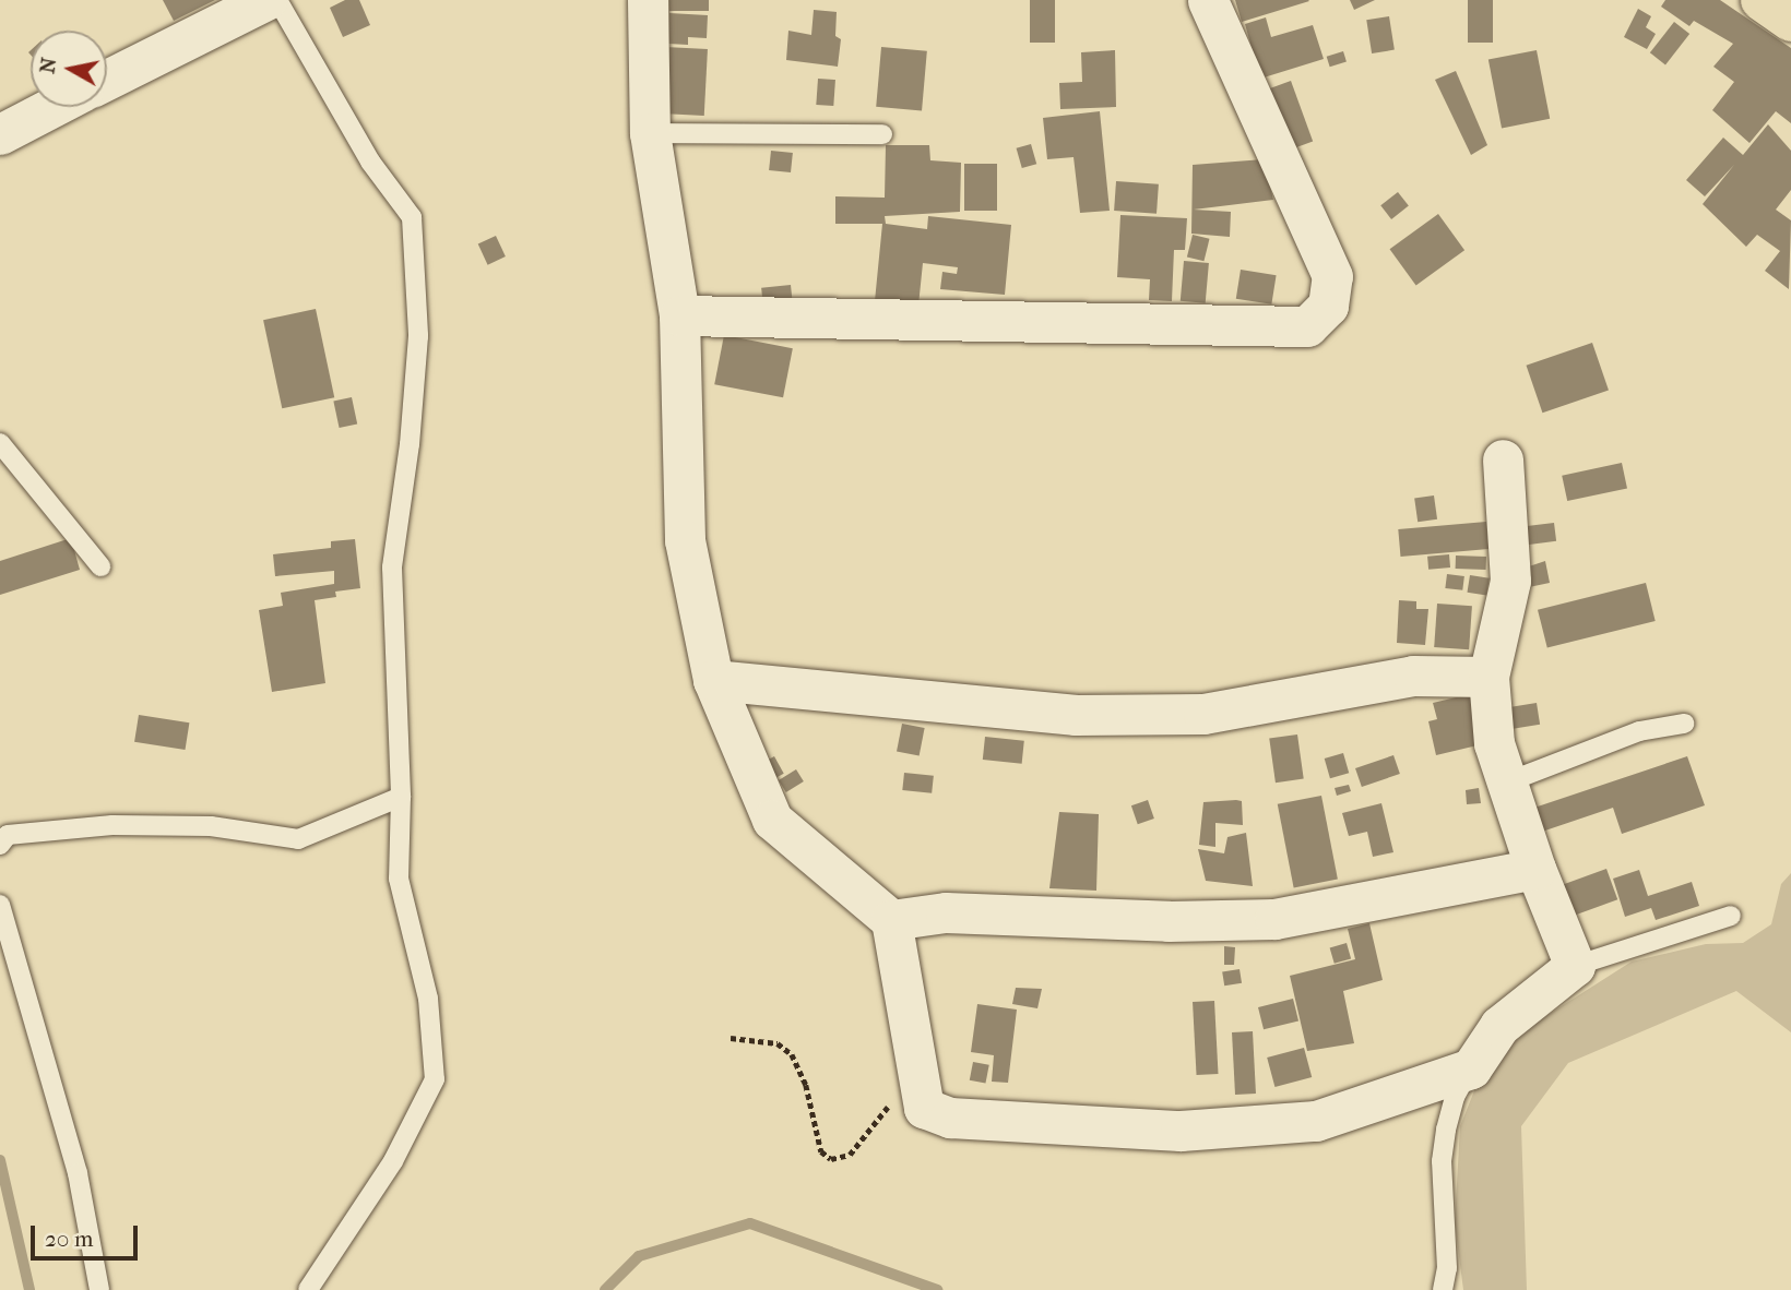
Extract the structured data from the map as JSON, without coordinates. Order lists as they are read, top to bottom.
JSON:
{
  "scale_bar": "20 m",
  "north": "left"
}
